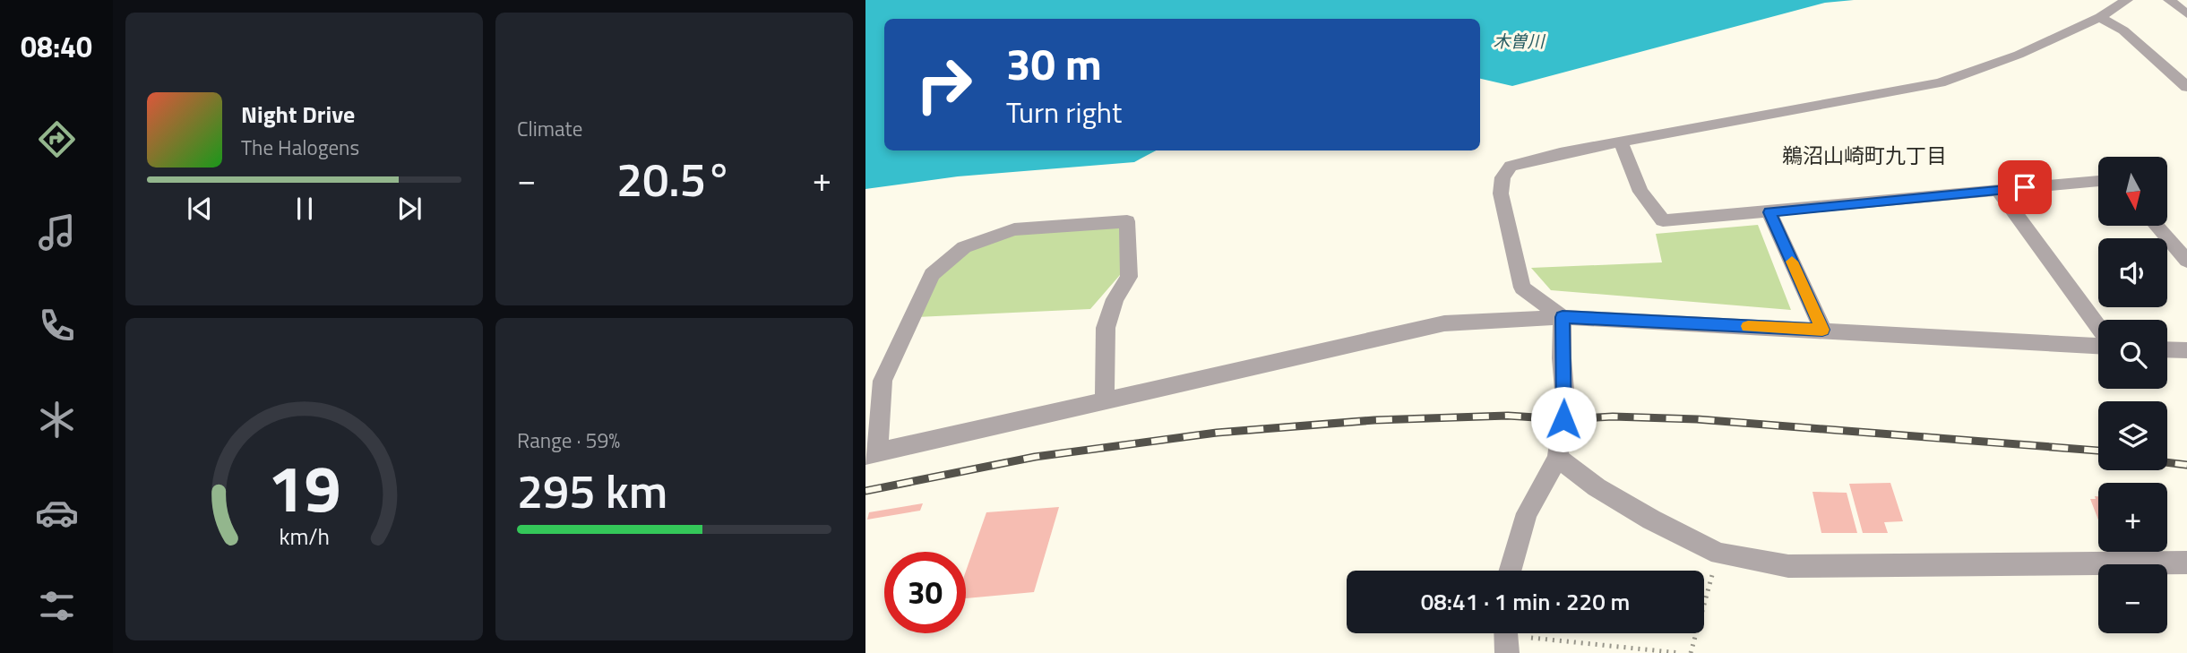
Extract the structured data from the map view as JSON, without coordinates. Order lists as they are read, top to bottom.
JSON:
{
  "districts": ["鵜沼山崎町九丁目"],
  "water": ["木曽川"],
  "north": "bottom",
  "page": {
    "tabs": "08:40",
    "tile": [
      "Climate",
      ["Range · 59%", "295 km"]
    ],
    "turn": ["30 m", "Turn right"],
    "song": ["Night Drive", "The Halogens"],
    "heat": ["−", "20.5°", "+"],
    "map_buttons": ["+", "−"],
    "limit": "30",
    "trip": "08:41 · 1 min · 220 m",
    "gauge": ["19", "km/h"]
  }
}
